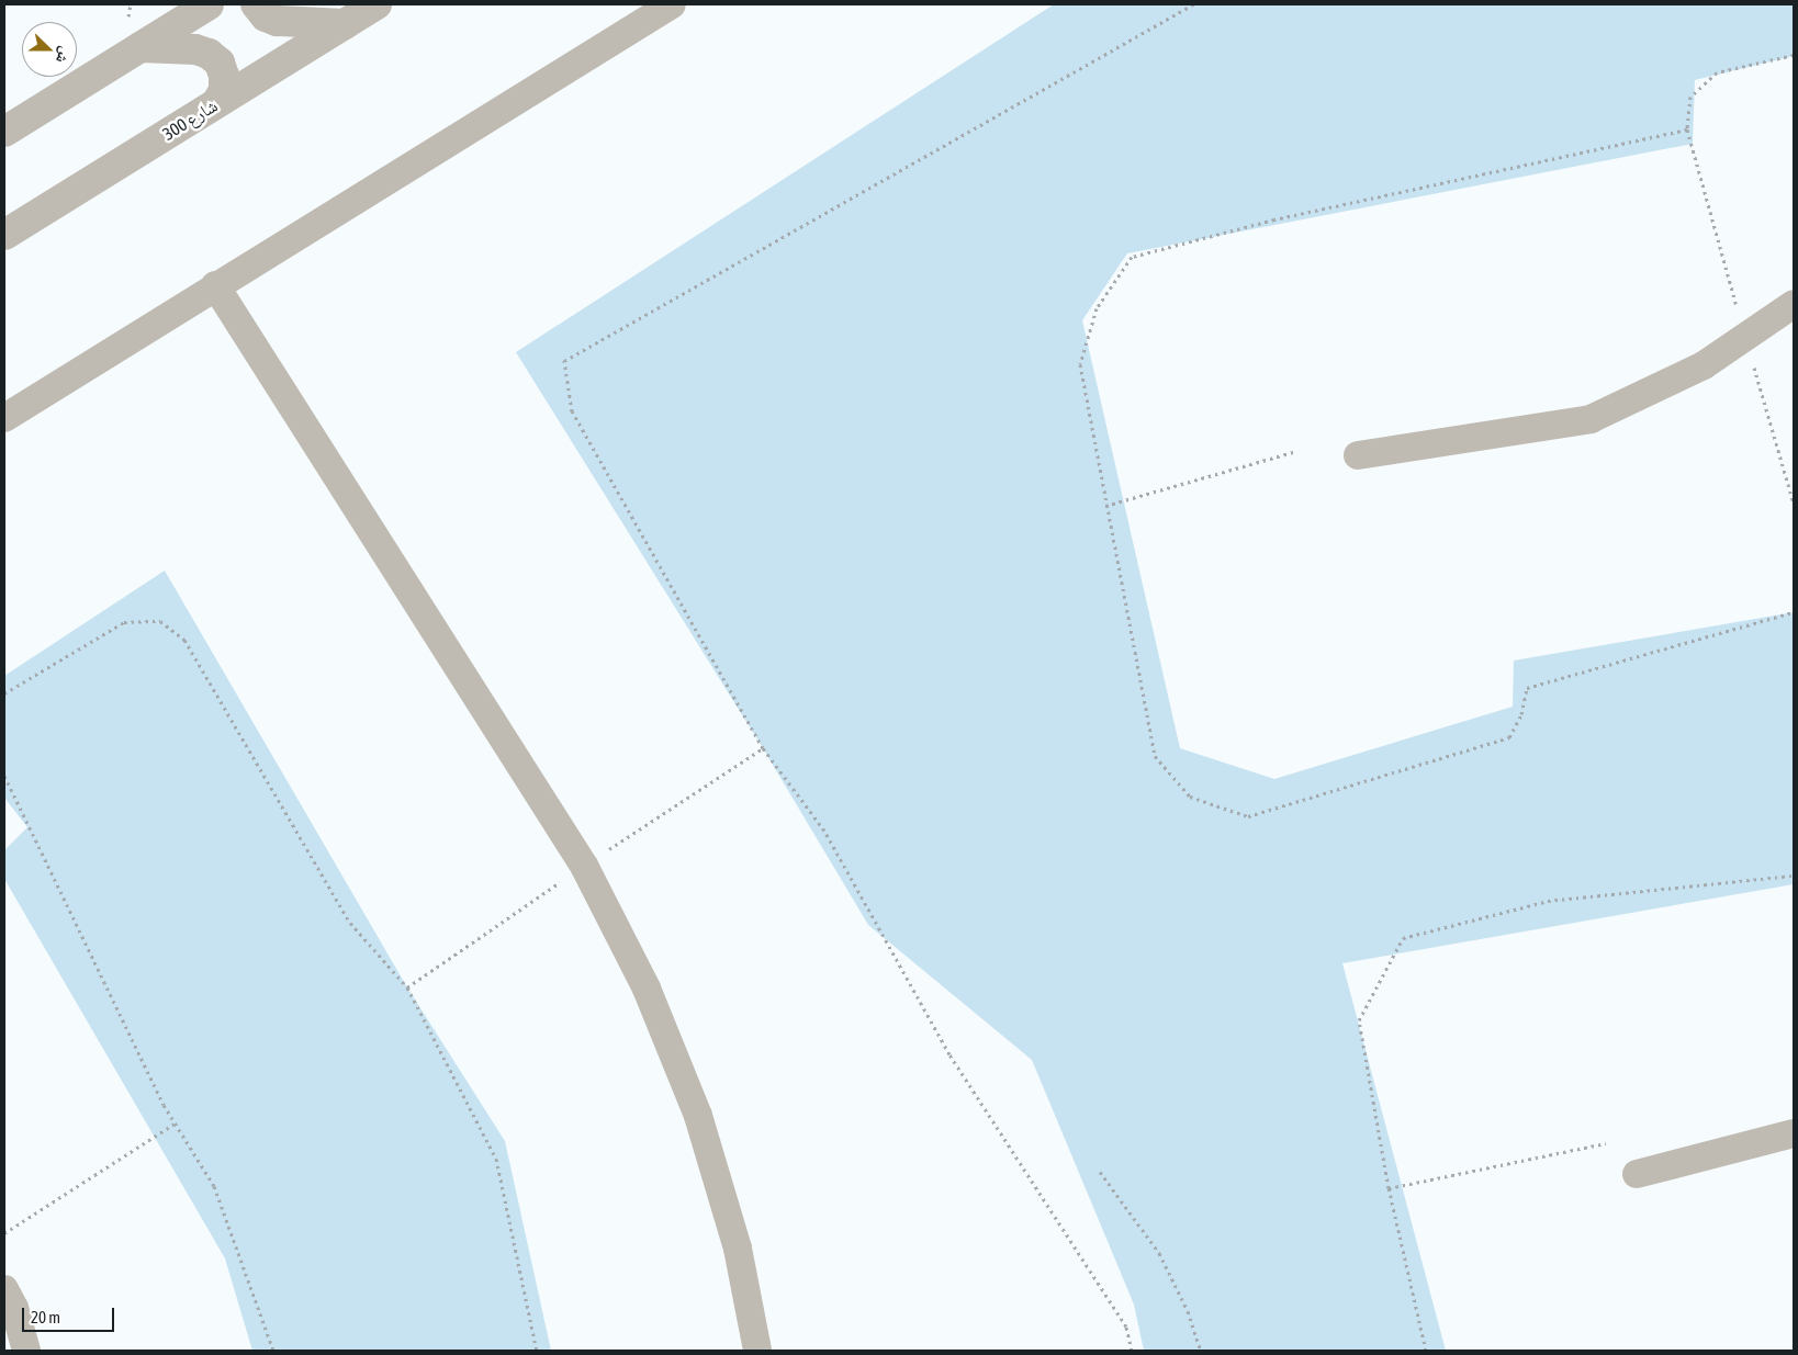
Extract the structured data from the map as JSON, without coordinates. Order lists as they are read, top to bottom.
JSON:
{
  "streets": {
    "street": ["شارع 300"]
  },
  "scale_bar": "20 m",
  "north": "right"
}
